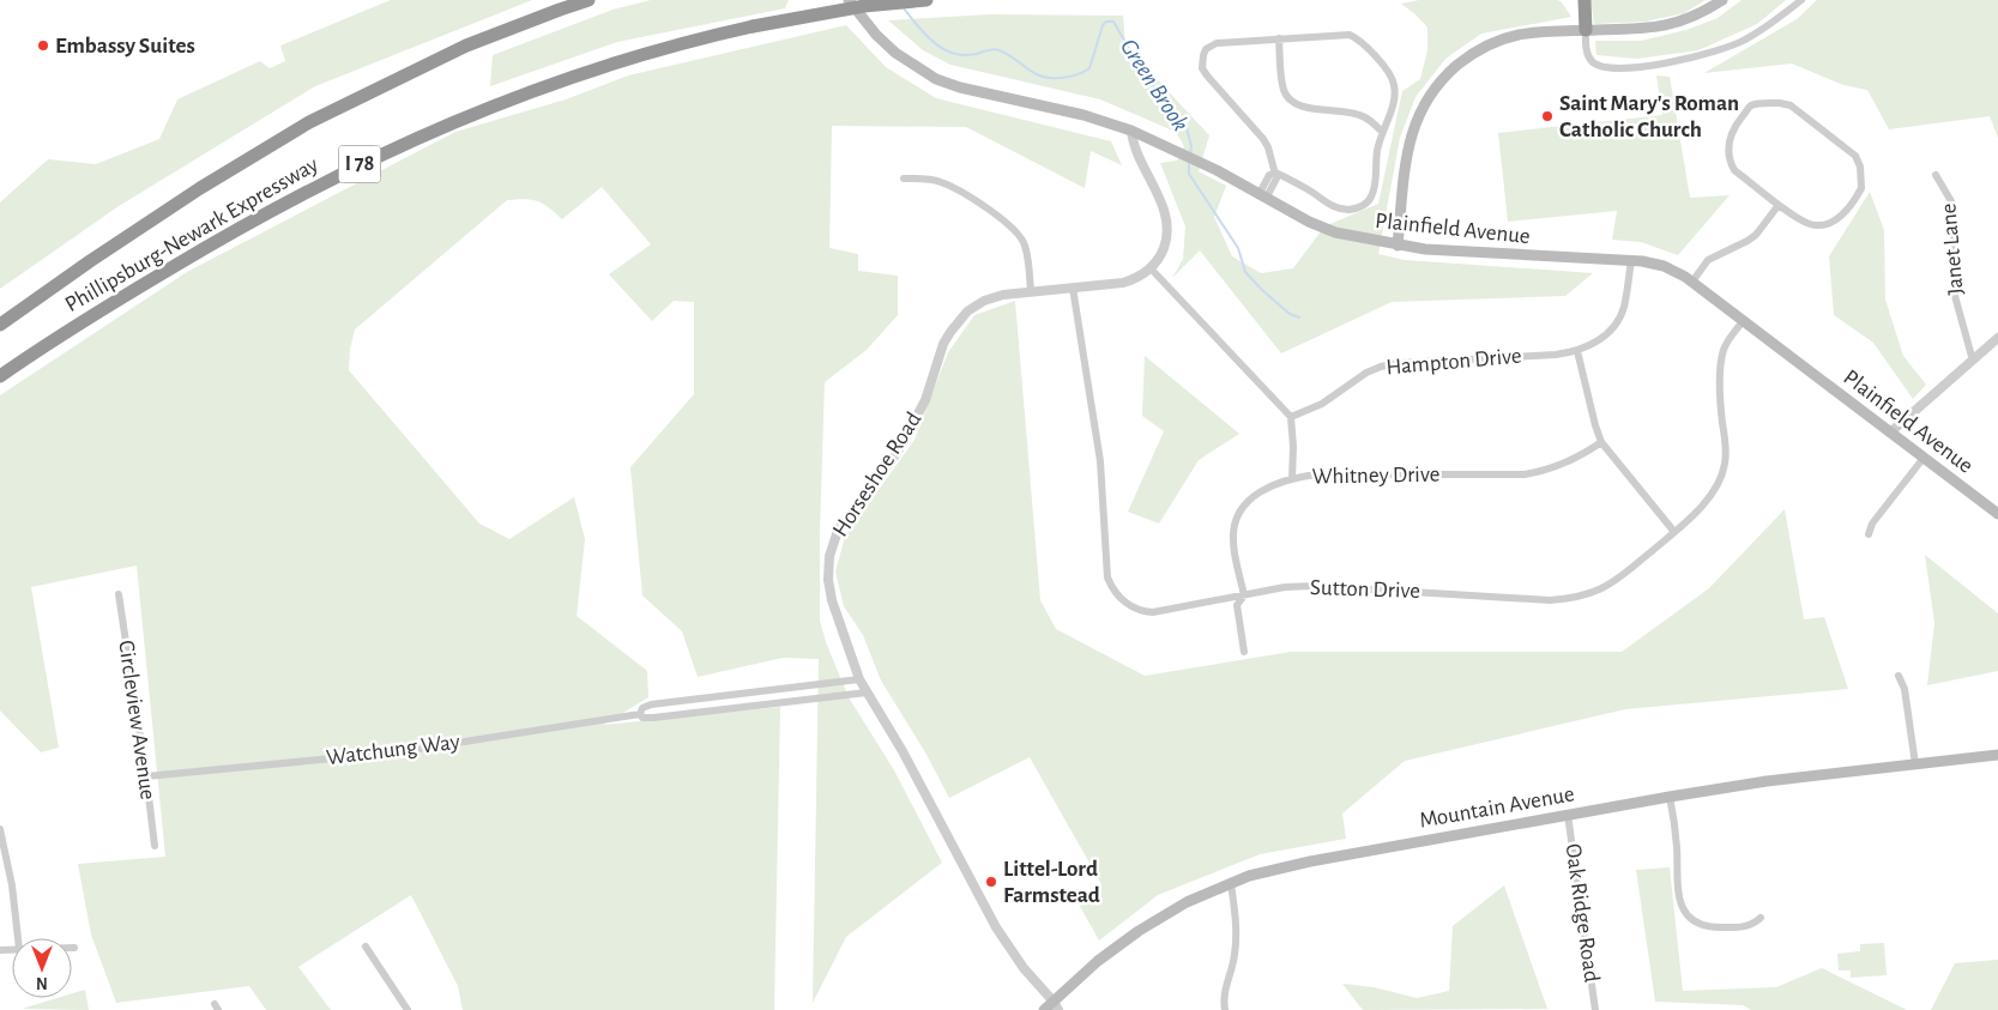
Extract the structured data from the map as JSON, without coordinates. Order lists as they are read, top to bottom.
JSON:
{
  "streets": {
    "highway": ["I 78", "Phillipsburg-Newark Expressway"],
    "main road": ["Plainfield Avenue", "Mountain Avenue"],
    "street": [
      "Janet Lane",
      "Hampton Drive",
      "Horseshoe Road",
      "Whitney Drive",
      "Sutton Drive",
      "Circleview Avenue",
      "Watchung Way",
      "Oak Ridge Road"
    ]
  },
  "crossings": [
    ["Plainfield Avenue", "Hampton Drive"],
    ["Plainfield Avenue", "Sutton Drive"],
    ["Horseshoe Road", "Sutton Drive"],
    ["Horseshoe Road", "Watchung Way"],
    ["Horseshoe Road", "Mountain Avenue"],
    ["Whitney Drive", "Sutton Drive"],
    ["Circleview Avenue", "Watchung Way"],
    ["Mountain Avenue", "Oak Ridge Road"]
  ],
  "water": ["Green Brook"],
  "places": ["Embassy Suites", "Saint Mary's Roman Catholic Church", "Littel-Lord Farmstead"],
  "north": "bottom"
}
